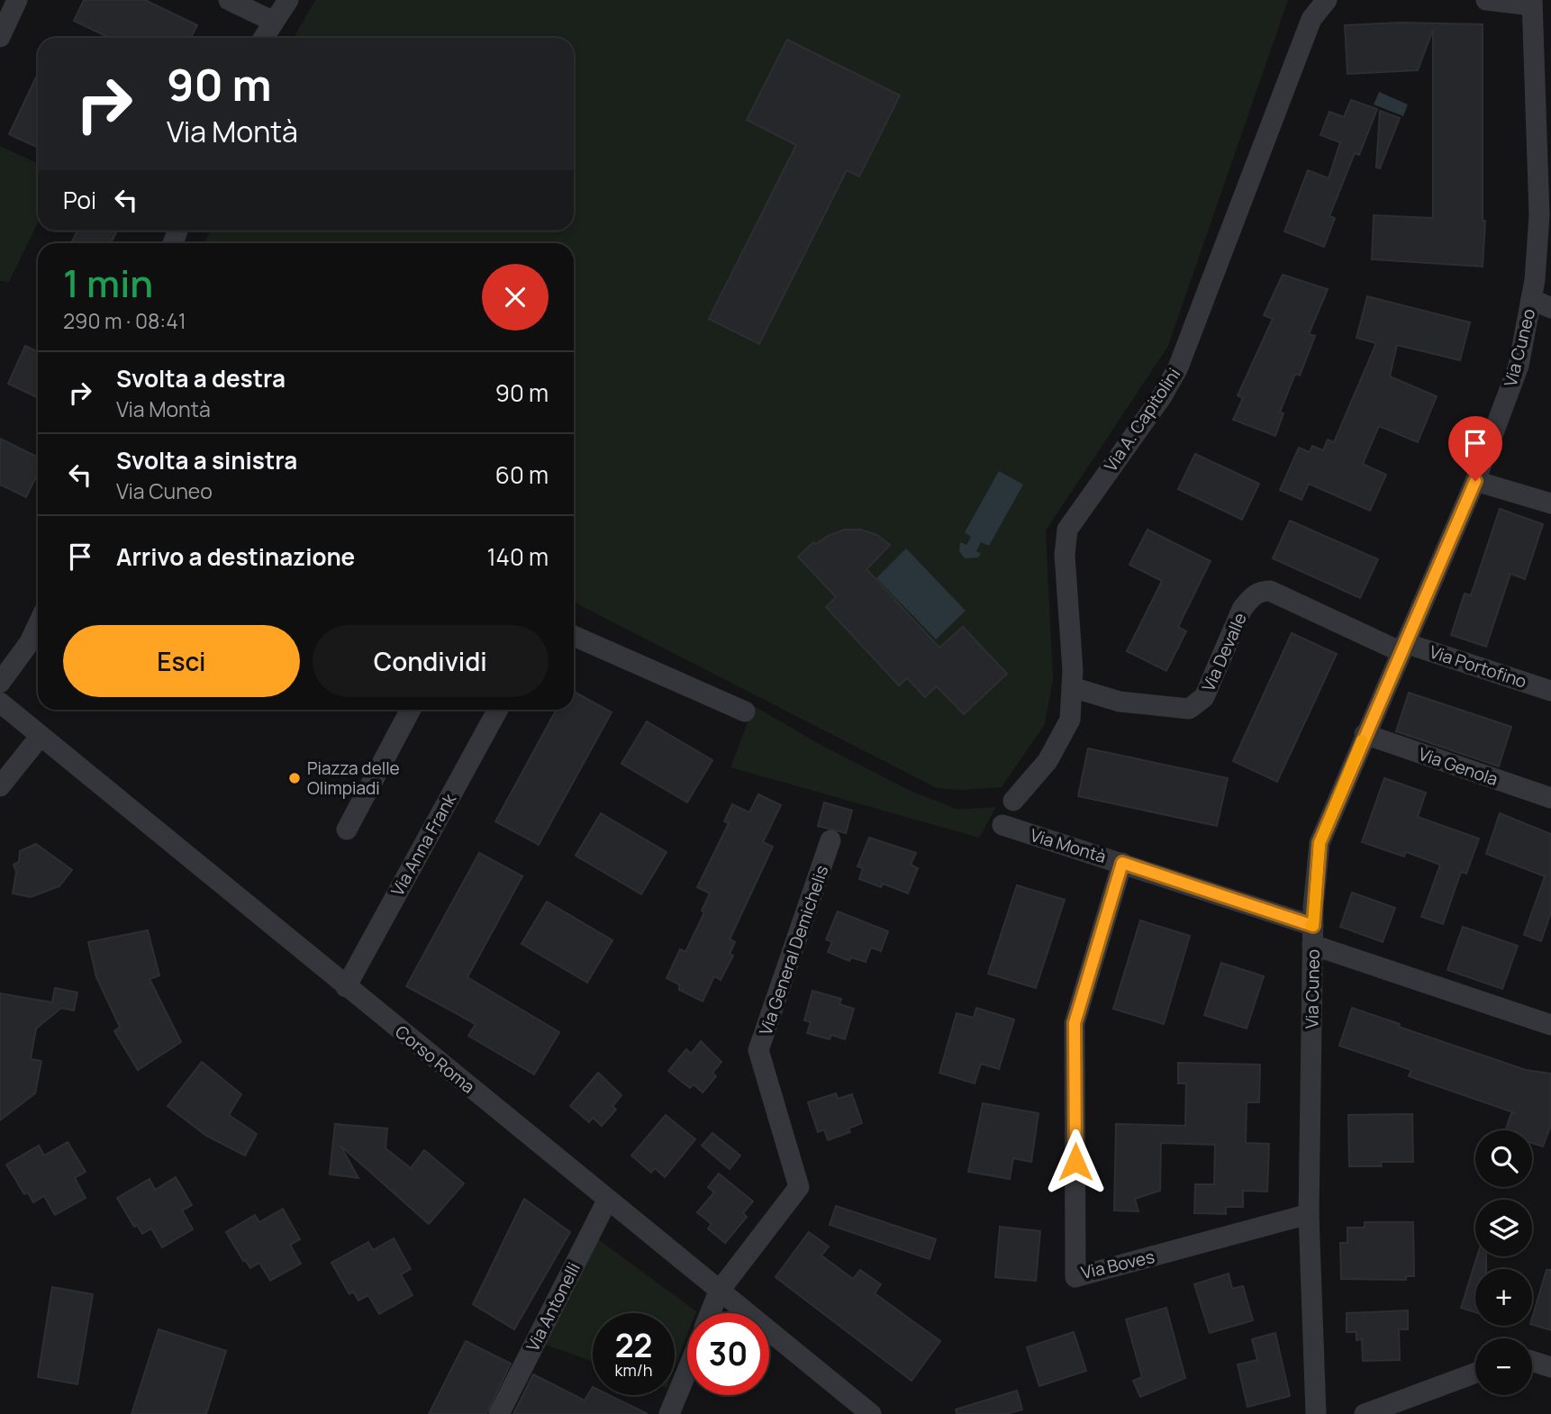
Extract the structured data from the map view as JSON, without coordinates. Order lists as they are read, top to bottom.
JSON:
{
  "streets": {
    "street": [
      "Via Cuneo",
      "Via A. Capitolini",
      "Via Devalle",
      "Via Portofino",
      "Via Genola",
      "Via Anna Frank",
      "Via Montà",
      "Via General Demichelis",
      "Corso Roma",
      "Via Boves",
      "Via Antonelli"
    ]
  },
  "crossings": [
    ["Via Cuneo", "Via Devalle"],
    ["Via Cuneo", "Via Portofino"],
    ["Via Cuneo", "Via Genola"],
    ["Via Cuneo", "Via Montà"],
    ["Via Cuneo", "Via Boves"],
    ["Via A. Capitolini", "Via Devalle"],
    ["Via Devalle", "Via Portofino"],
    ["Via Anna Frank", "Corso Roma"],
    ["Via Montà", "Via Boves"],
    ["Via General Demichelis", "Corso Roma"],
    ["Corso Roma", "Via Antonelli"]
  ],
  "places": ["Piazza delle Olimpiadi"],
  "page": {
    "turn": ["90 m", "Via Montà"],
    "then": "Poi",
    "heading": ["1 min", "290 m · 08:41"],
    "list": [
      {
        "name": "Svolta a destra",
        "note": "Via Montà",
        "value": "90 m"
      },
      {
        "name": "Svolta a sinistra",
        "note": "Via Cuneo",
        "value": "60 m"
      },
      {
        "name": "Arrivo a destinazione",
        "value": "140 m"
      }
    ],
    "buttons": ["Esci", "Condividi"],
    "map_buttons": ["+", "−"],
    "speed": "22 km/h",
    "limit": "30"
  }
}
